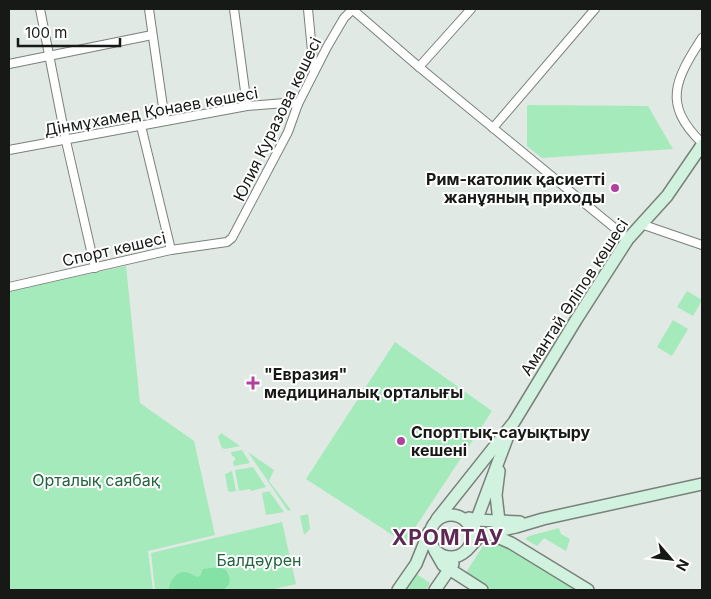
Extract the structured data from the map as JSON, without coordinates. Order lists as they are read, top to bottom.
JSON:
{
  "streets": {
    "main road": ["Амантай Әліпов көшесі"],
    "street": ["Дінмұхамед Қонаев көшесі", "Юлия Куразова көшесі", "Спорт көшесі"]
  },
  "crossings": [
    ["Дінмұхамед Қонаев көшесі", "Юлия Куразова көшесі"],
    ["Юлия Куразова көшесі", "Спорт көшесі"]
  ],
  "districts": ["ХРОМТАУ"],
  "parks": ["Орталық саябақ", "Балдәурен"],
  "places": {
    "other": ["Рим-католик қасиетті жанұяның приходы", "Спорттық-сауықтыру кешені"],
    "health": ["\"Евразия\" медициналық орталығы"]
  },
  "scale_bar": "100 m",
  "north": "bottom right"
}
